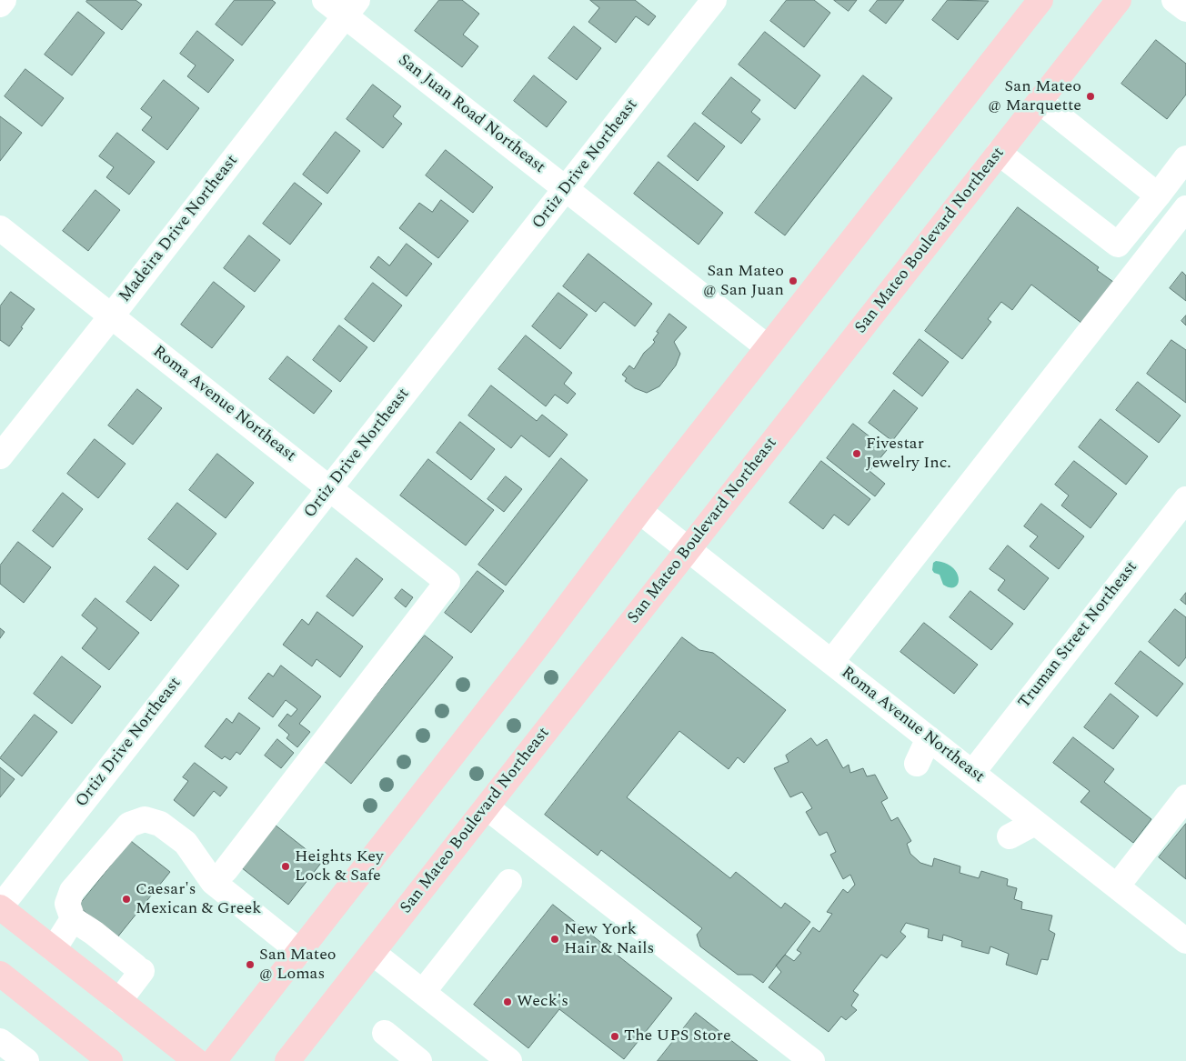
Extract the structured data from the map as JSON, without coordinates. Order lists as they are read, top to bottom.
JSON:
{
  "streets": {
    "main road": ["San Mateo Boulevard Northeast"],
    "street": [
      "San Juan Road Northeast",
      "Ortiz Drive Northeast",
      "Madeira Drive Northeast",
      "Roma Avenue Northeast",
      "Truman Street Northeast"
    ]
  },
  "crossings": [
    ["San Juan Road Northeast", "Ortiz Drive Northeast"],
    ["San Juan Road Northeast", "Madeira Drive Northeast"],
    ["Ortiz Drive Northeast", "Roma Avenue Northeast"],
    ["Madeira Drive Northeast", "Roma Avenue Northeast"],
    ["San Mateo Boulevard Northeast", "Roma Avenue Northeast"],
    ["Roma Avenue Northeast", "Truman Street Northeast"]
  ],
  "places": [
    "San Mateo @ Marquette",
    "San Mateo @ San Juan",
    "Fivestar Jewelry Inc.",
    "Heights Key Lock & Safe",
    "Caesar's Mexican & Greek",
    "New York Hair & Nails",
    "San Mateo @ Lomas",
    "Weck's",
    "The UPS Store"
  ]
}
